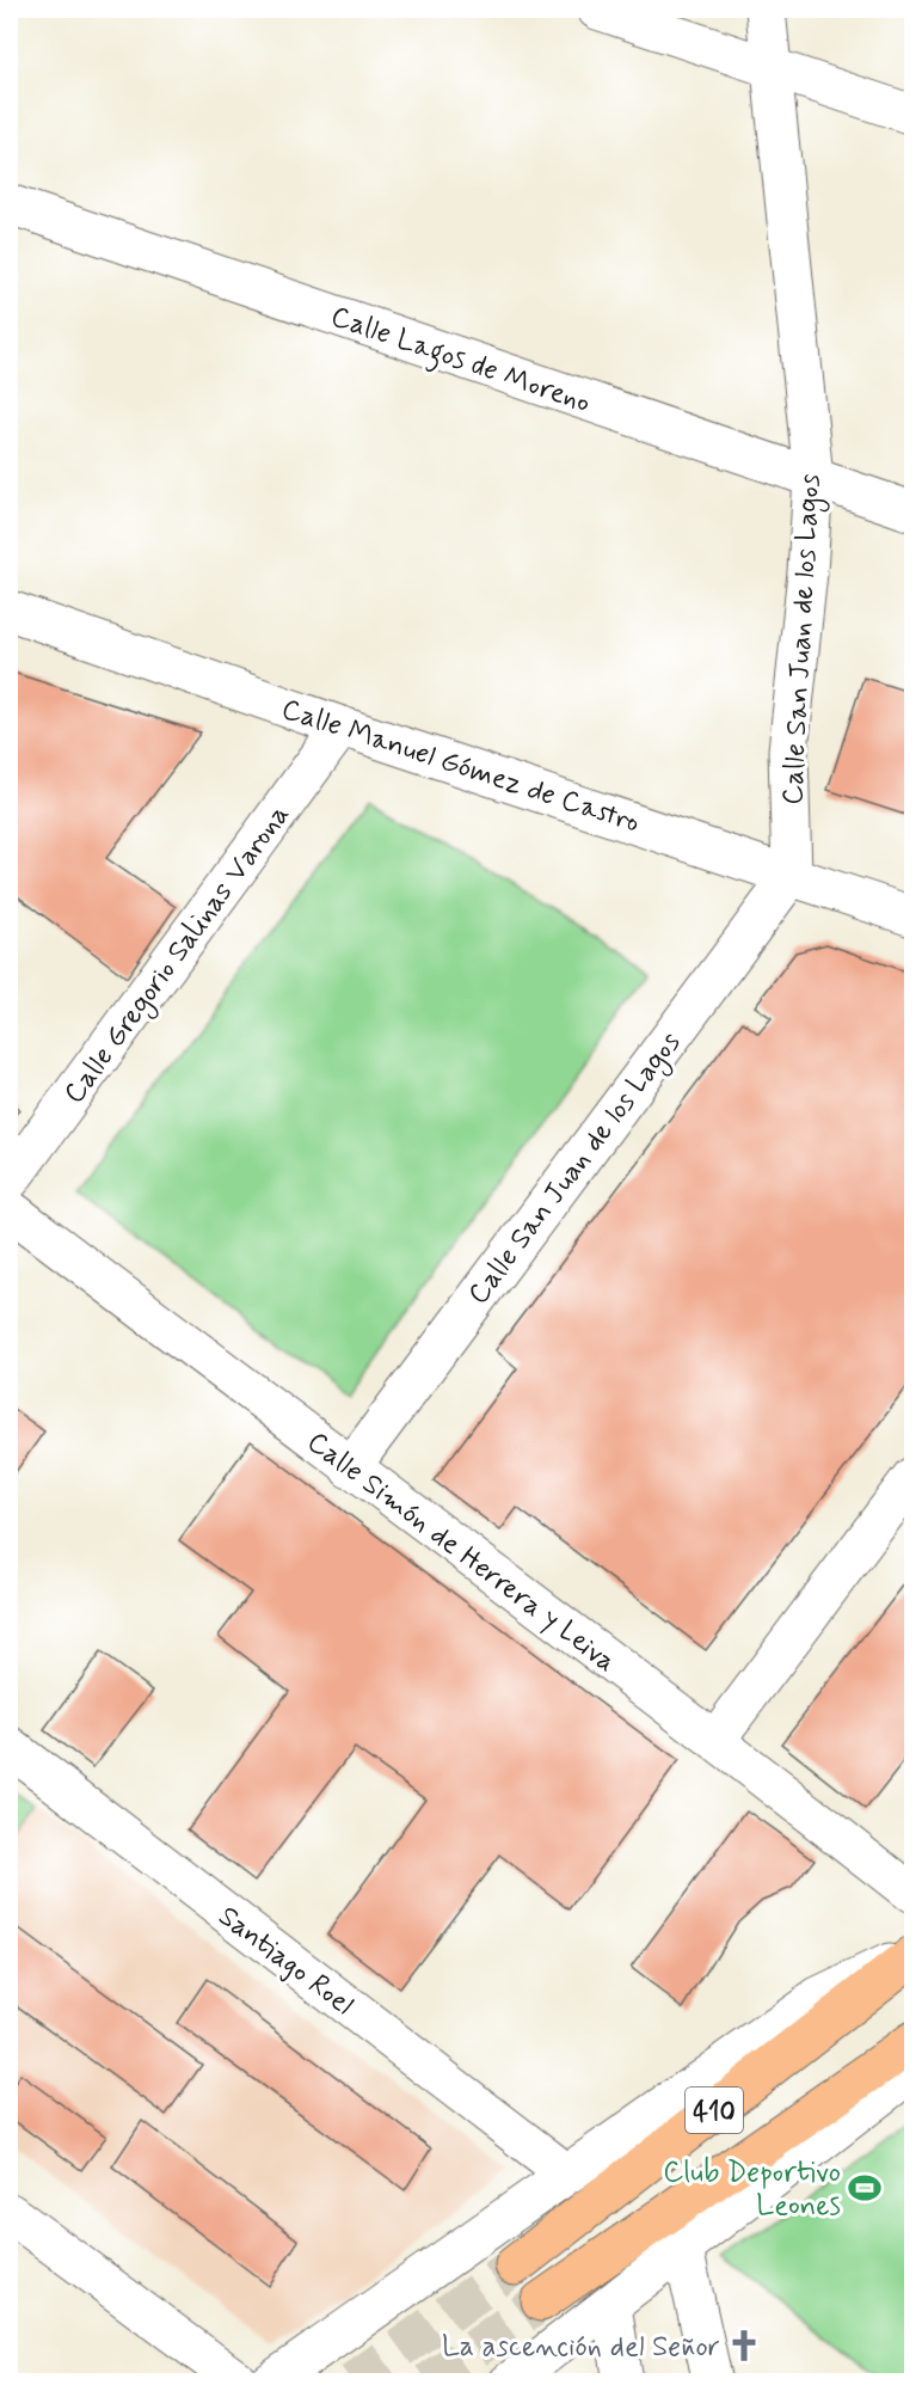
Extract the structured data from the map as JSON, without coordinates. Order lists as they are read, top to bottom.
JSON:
{
  "streets": {
    "main road": ["410"],
    "street": [
      "Calle Lagos de Moreno",
      "Calle San Juan de los Lagos",
      "Calle Manuel Gómez de Castro",
      "Calle Gregorio Salinas Varona",
      "Calle Simón de Herrera y Leiva",
      "Santiago Roel"
    ]
  },
  "crossings": [
    ["Calle Lagos de Moreno", "Calle San Juan de los Lagos"],
    ["Calle San Juan de los Lagos", "Calle Manuel Gómez de Castro"],
    ["Calle San Juan de los Lagos", "Calle Simón de Herrera y Leiva"],
    ["Calle Manuel Gómez de Castro", "Calle Gregorio Salinas Varona"]
  ],
  "places": {
    "sports": ["Club Deportivo Leones"],
    "church": ["La ascención del Señor"]
  }
}
